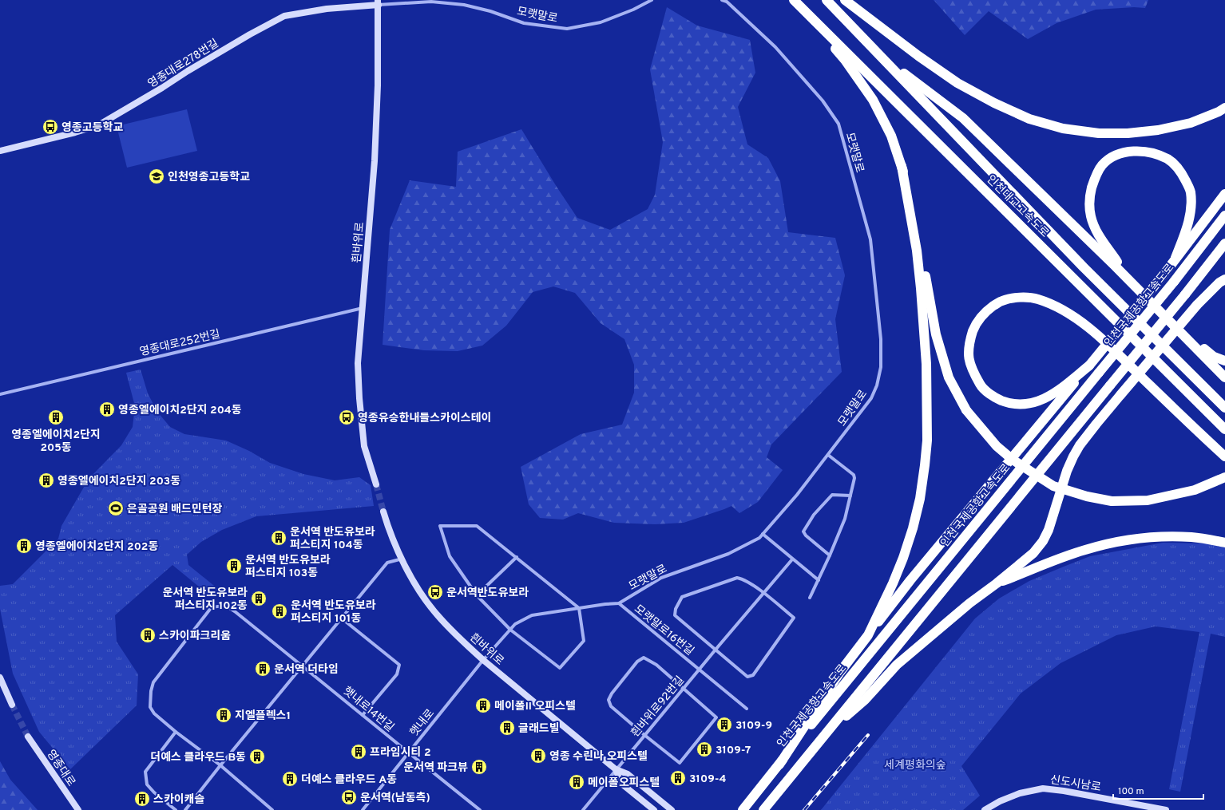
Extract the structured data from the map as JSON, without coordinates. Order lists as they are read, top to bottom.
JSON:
{
  "streets": {
    "highway": ["인천대교고속도로", "인천국제공항고속도로"],
    "street": [
      "모랫말로",
      "영종대로278번길",
      "흰바위로",
      "영종대로252번길",
      "모랫말로16번길",
      "흰바위로92번길",
      "햇내로14번길",
      "햇내로",
      "영종대로",
      "신도시남로"
    ]
  },
  "crossings": [
    ["모랫말로", "영종대로278번길"],
    ["모랫말로", "흰바위로"],
    ["모랫말로", "모랫말로16번길"],
    ["모랫말로", "햇내로"],
    ["영종대로278번길", "흰바위로"],
    ["흰바위로", "영종대로252번길"],
    ["흰바위로", "흰바위로92번길"],
    ["흰바위로", "햇내로"],
    ["모랫말로16번길", "흰바위로92번길"],
    ["햇내로14번길", "햇내로"]
  ],
  "parks": ["세계평화의숲"],
  "places": {
    "bus stop": [
      "영종고등학교",
      "영종유승한내들스카이스테이",
      "운서역반도유보라",
      "운서역(남동측)"
    ],
    "school or university": ["인천영종고등학교"],
    "building": [
      "영종엘에이치2단지 204동",
      "영종엘에이치2단지 205동",
      "영종엘에이치2단지 203동",
      "운서역 반도유보라 퍼스티지 104동",
      "영종엘에이치2단지 202동",
      "운서역 반도유보라 퍼스티지 103동",
      "운서역 반도유보라 퍼스티지 102동",
      "운서역 반도유보라 퍼스티지 101동",
      "스카이파크리움",
      "운서역 더타임",
      "메이폴II 오피스텔",
      "지엘플렉스1",
      "3109-9",
      "글래드빌",
      "3109-7",
      "프라임시티 2",
      "영종 수린나 오피스텔",
      "더예스 클라우드 B동",
      "운서역 파크뷰",
      "3109-4",
      "더예스 클라우드 A동",
      "메이폴오피스텔",
      "스카이캐슬"
    ],
    "sports": ["은골공원 배드민턴장"]
  },
  "scale_bar": "100 m"
}
